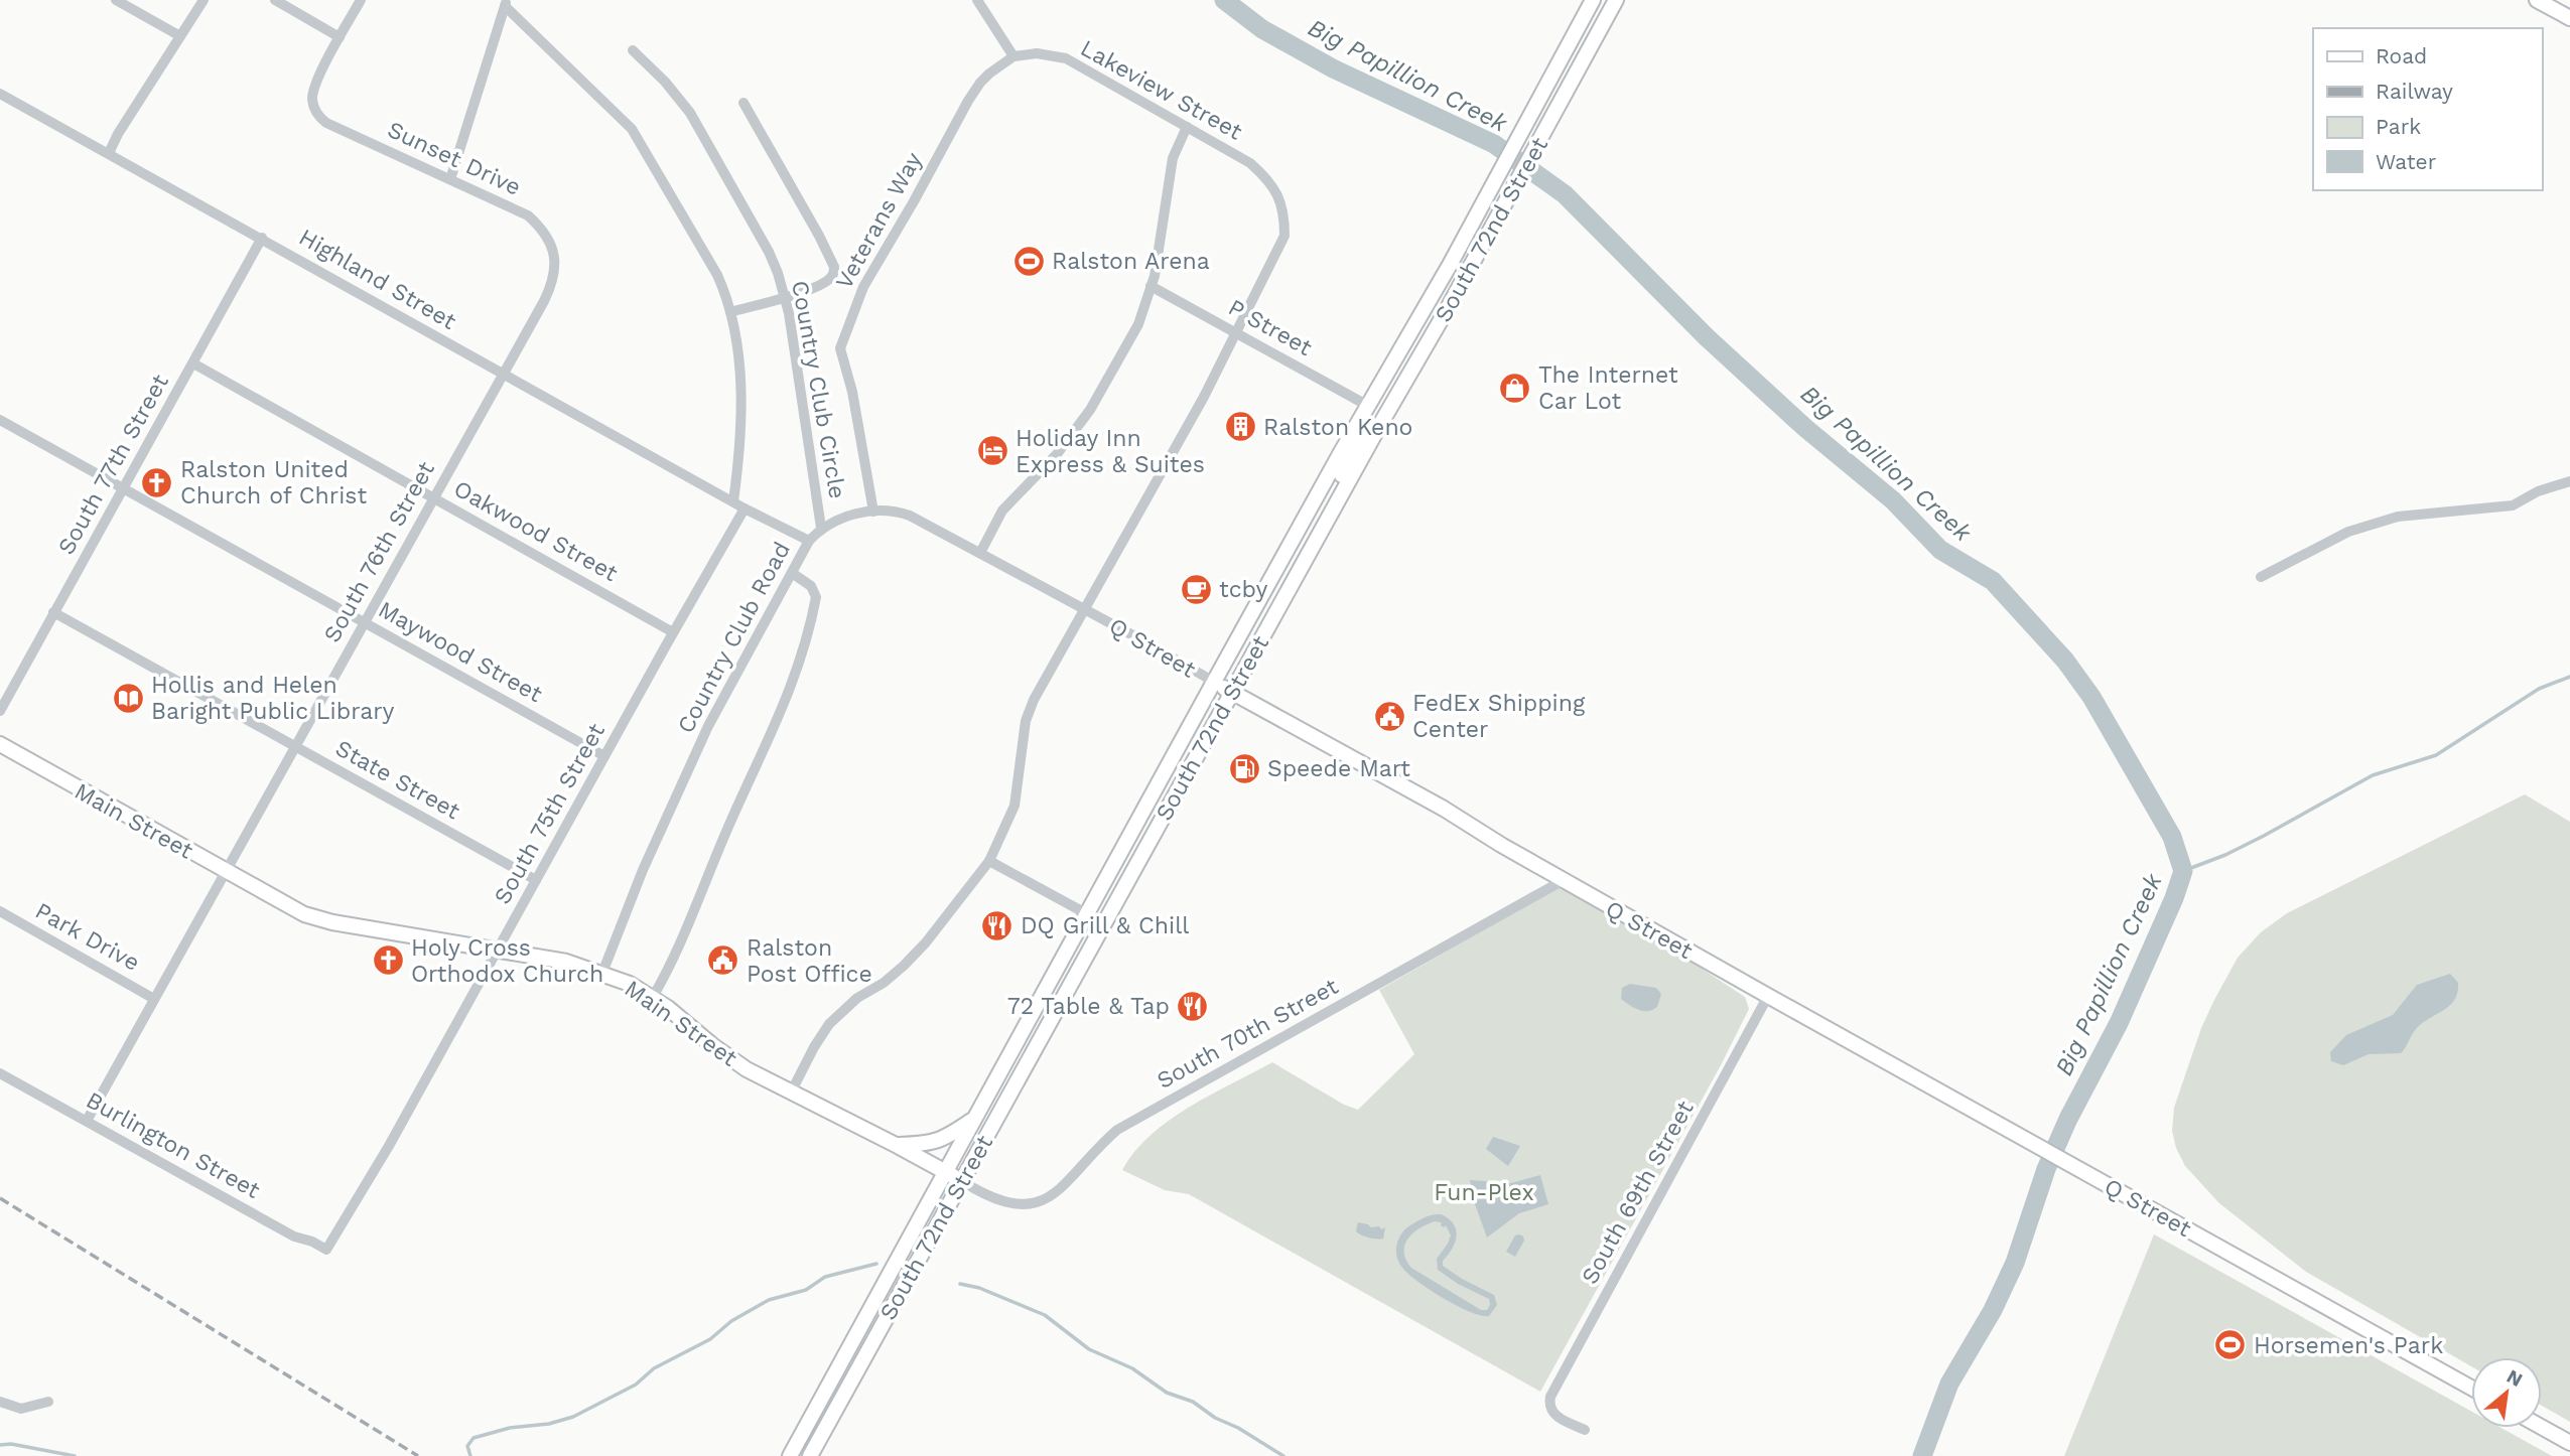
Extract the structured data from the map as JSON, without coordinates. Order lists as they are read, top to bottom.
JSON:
{
  "streets": {
    "main road": ["South 72nd Street", "Q Street", "Main Street"],
    "street": [
      "Lakeview Street",
      "Sunset Drive",
      "Veterans Way",
      "Highland Street",
      "P Street",
      "Country Club Circle",
      "South 77th Street",
      "Oakwood Street",
      "South 76th Street",
      "Country Club Road",
      "Maywood Street",
      "State Street",
      "South 75th Street",
      "Park Drive",
      "South 70th Street",
      "Burlington Street",
      "South 69th Street"
    ]
  },
  "crossings": [
    ["Lakeview Street", "Veterans Way"],
    ["Lakeview Street", "P Street"],
    ["Sunset Drive", "Highland Street"],
    ["Sunset Drive", "South 76th Street"],
    ["Veterans Way", "Q Street"],
    ["South 72nd Street", "P Street"],
    ["South 72nd Street", "Q Street"],
    ["South 72nd Street", "Main Street"],
    ["South 72nd Street", "South 70th Street"],
    ["Highland Street", "South 77th Street"],
    ["Highland Street", "South 76th Street"],
    ["Highland Street", "Country Club Road"],
    ["Country Club Circle", "Q Street"],
    ["South 77th Street", "Oakwood Street"],
    ["South 77th Street", "Maywood Street"],
    ["South 77th Street", "State Street"],
    ["Oakwood Street", "South 76th Street"],
    ["Oakwood Street", "South 75th Street"],
    ["South 76th Street", "Maywood Street"],
    ["South 76th Street", "State Street"],
    ["South 76th Street", "Main Street"],
    ["South 76th Street", "Park Drive"],
    ["South 76th Street", "Burlington Street"],
    ["Country Club Road", "Q Street"],
    ["Country Club Road", "South 75th Street"],
    ["Country Club Road", "Main Street"],
    ["Q Street", "South 70th Street"],
    ["Q Street", "South 69th Street"],
    ["Maywood Street", "South 75th Street"],
    ["State Street", "South 75th Street"],
    ["South 75th Street", "Main Street"],
    ["South 75th Street", "Burlington Street"],
    ["Main Street", "South 70th Street"]
  ],
  "water": ["Big Papillion Creek"],
  "parks": ["Fun-Plex"],
  "places": {
    "sports": ["Ralston Arena", "Horsemen's Park"],
    "shop": ["The Internet Car Lot"],
    "building": ["Ralston Keno"],
    "hotel": ["Holiday Inn Express & Suites"],
    "church": ["Ralston United Church of Christ", "Holy Cross Orthodox Church"],
    "cafe": ["tcby"],
    "library": ["Hollis and Helen Baright Public Library"],
    "public building": ["FedEx Shipping Center", "Ralston Post Office"],
    "fuel station": ["Speede Mart"],
    "restaurant": ["DQ Grill & Chill", "72 Table & Tap"]
  },
  "legend": [
    "Road",
    "Railway",
    "Park",
    "Water"
  ],
  "north": "top right"
}
